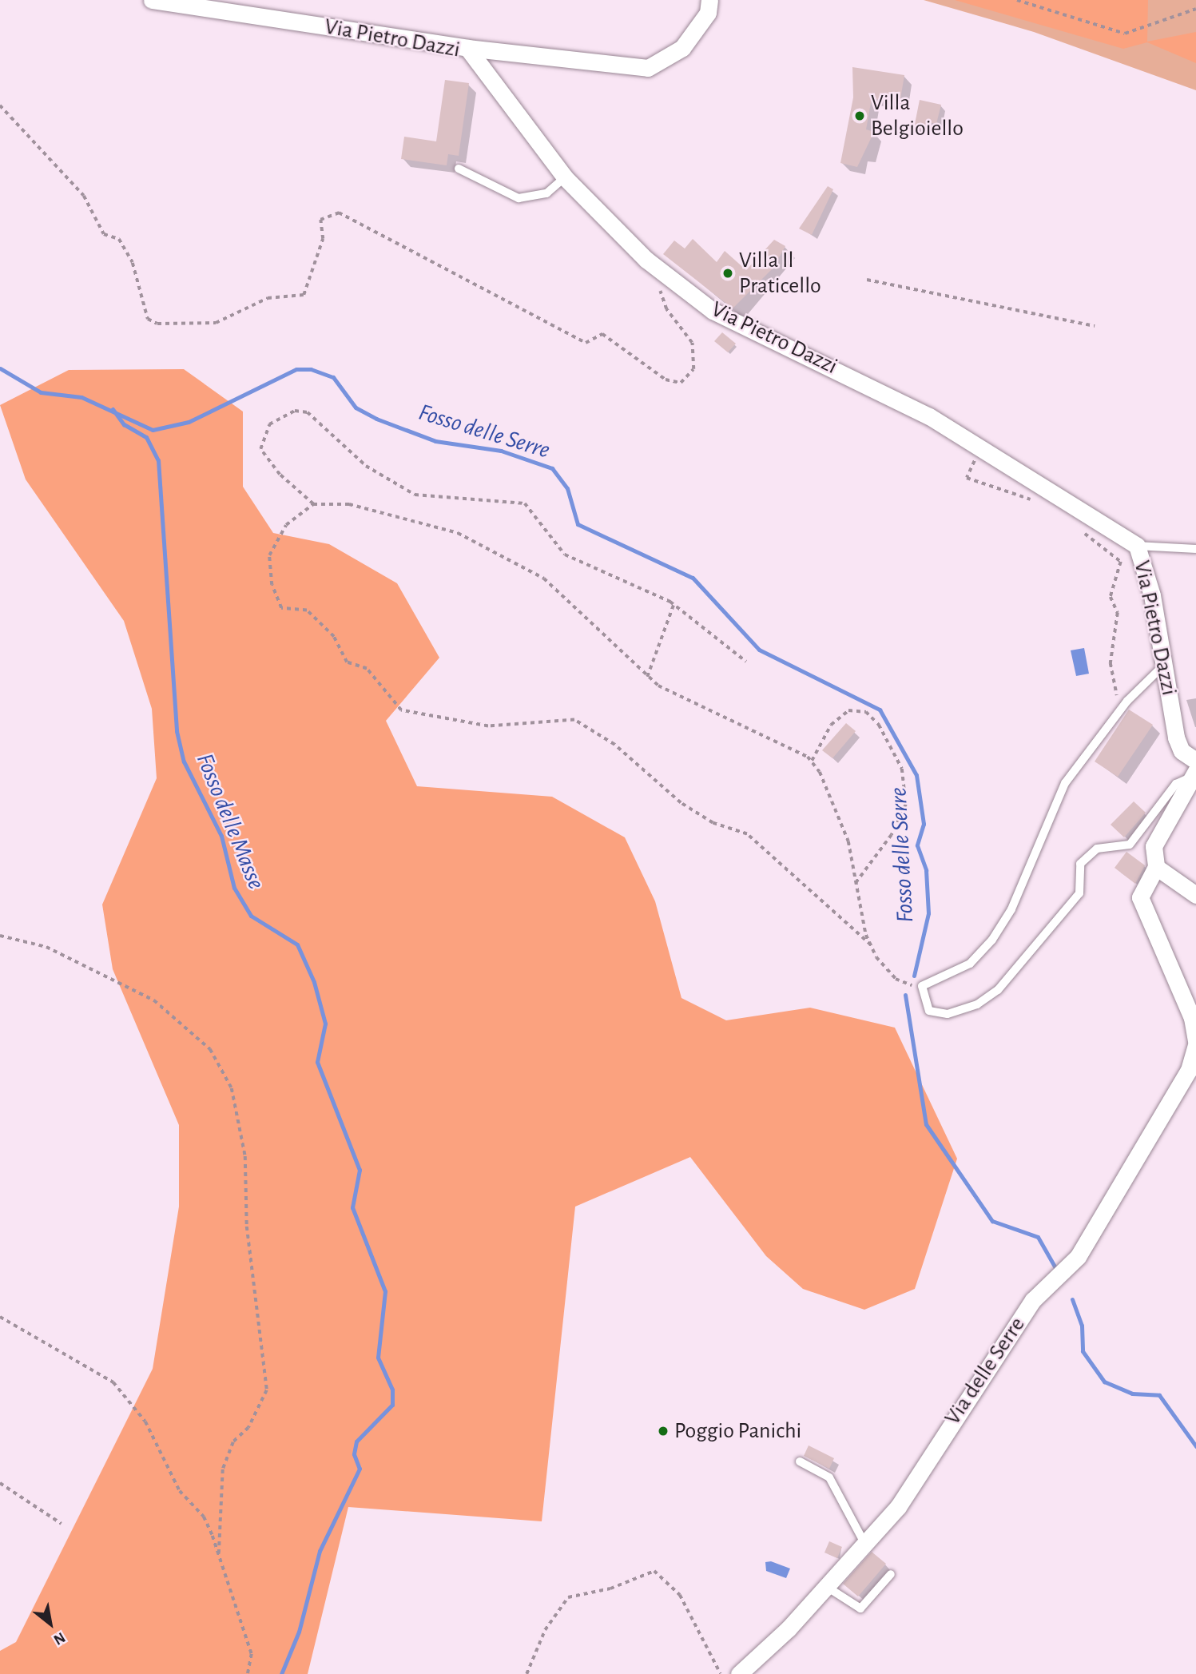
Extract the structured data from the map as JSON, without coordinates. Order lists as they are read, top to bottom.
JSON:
{
  "streets": {
    "street": ["Via Pietro Dazzi", "Via delle Serre"]
  },
  "water": ["Fosso delle Serre", "Fosso delle Masse"],
  "places": ["Villa Belgioiello", "Villa Il Praticello", "Poggio Panichi"],
  "north": "bottom right"
}
